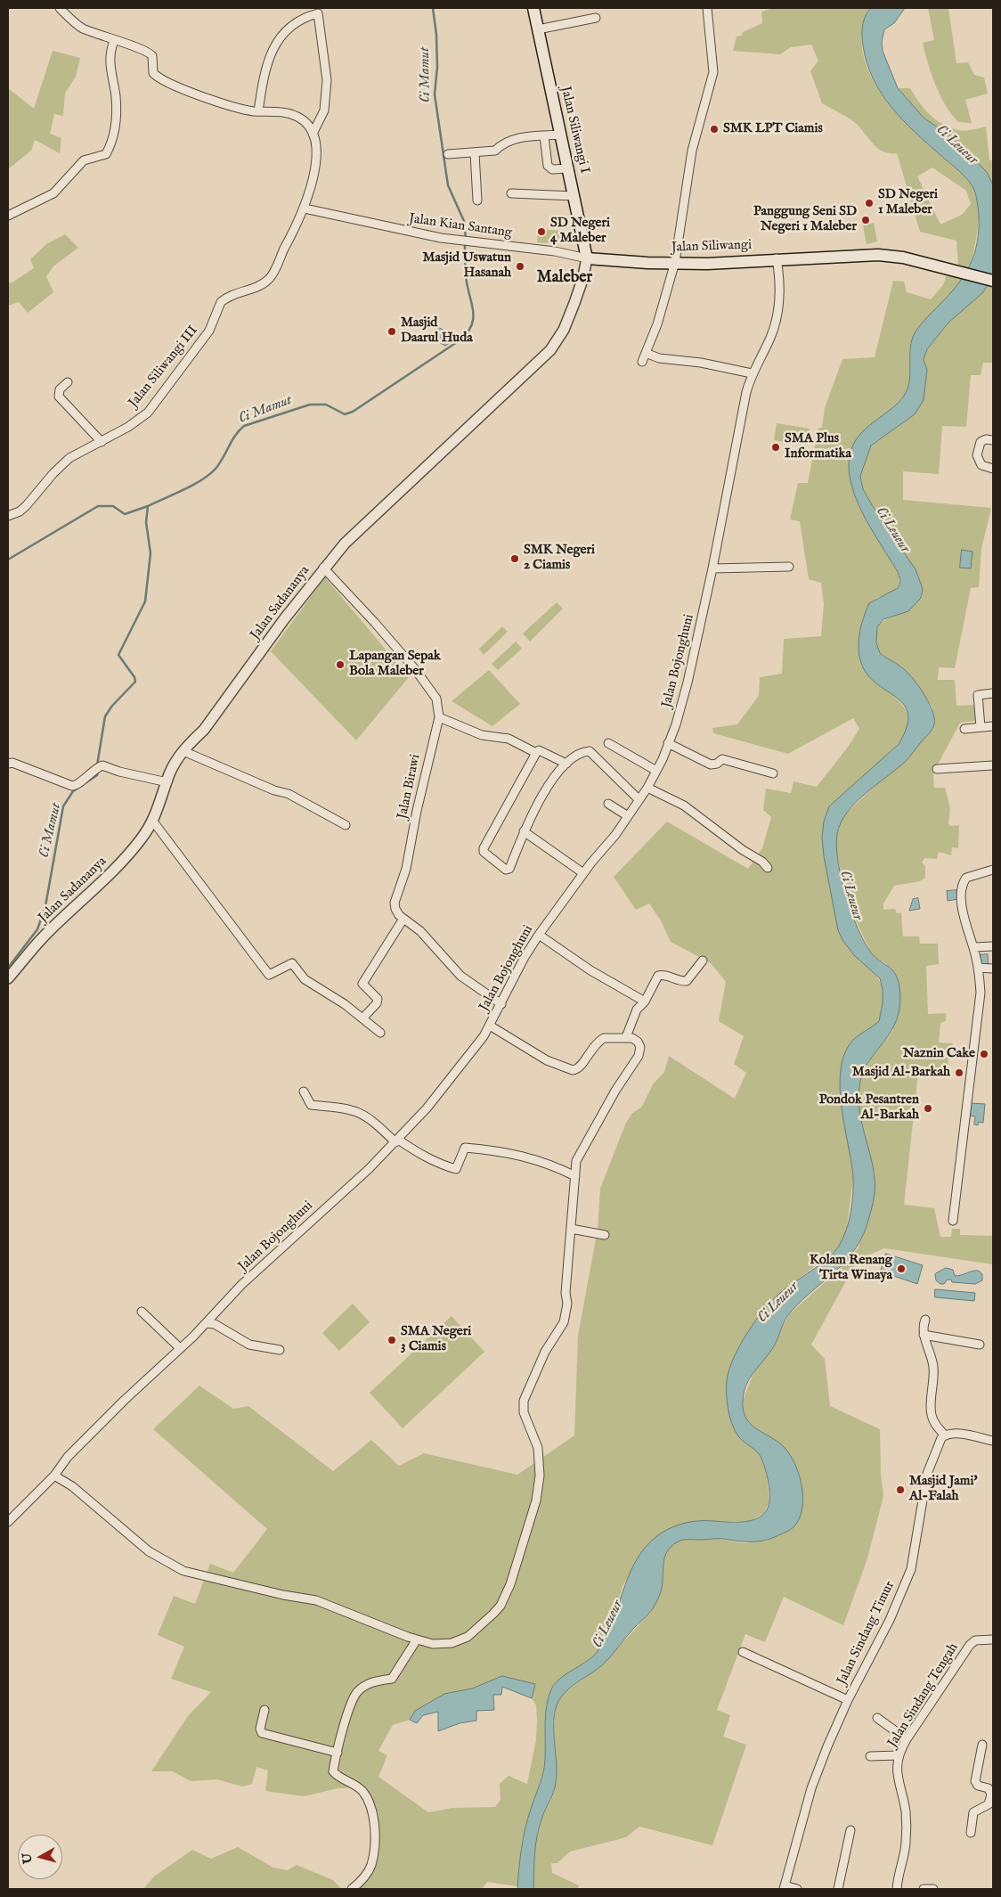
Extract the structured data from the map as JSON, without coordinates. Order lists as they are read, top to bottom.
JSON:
{
  "streets": {
    "main road": ["Jalan Siliwangi I", "Jalan Siliwangi"],
    "street": [
      "Jalan Kian Santang",
      "Jalan Siliwangi III",
      "Jalan Sadananya",
      "Jalan Bojonghuni",
      "Jalan Birawi",
      "Jalan Sindang Timur",
      "Jalan Sindang Tengah"
    ]
  },
  "crossings": [
    ["Jalan Siliwangi I", "Jalan Kian Santang"],
    ["Jalan Siliwangi I", "Jalan Siliwangi"],
    ["Jalan Siliwangi I", "Jalan Sadananya"],
    ["Jalan Kian Santang", "Jalan Siliwangi"],
    ["Jalan Kian Santang", "Jalan Siliwangi III"],
    ["Jalan Kian Santang", "Jalan Sadananya"],
    ["Jalan Siliwangi", "Jalan Sadananya"],
    ["Jalan Siliwangi", "Jalan Bojonghuni"],
    ["Jalan Sadananya", "Jalan Birawi"]
  ],
  "districts": ["Maleber"],
  "water": ["Ci Mamut", "Ci Leueur"],
  "places": [
    "SMK LPT Ciamis",
    "SD Negeri 1 Maleber",
    "Panggung Seni SD Negeri 1 Maleber",
    "SD Negeri 4 Maleber",
    "Masjid Uswatun Hasanah",
    "Masjid Daarul Huda",
    "SMA Plus Informatika",
    "SMK Negeri 2 Ciamis",
    "Lapangan Sepak Bola Maleber",
    "Naznin Cake",
    "Masjid Al-Barkah",
    "Pondok Pesantren Al-Barkah",
    "Kolam Renang Tirta Winaya",
    "SMA Negeri 3 Ciamis",
    "Masjid Jami' Al-Falah"
  ],
  "north": "left"
}
